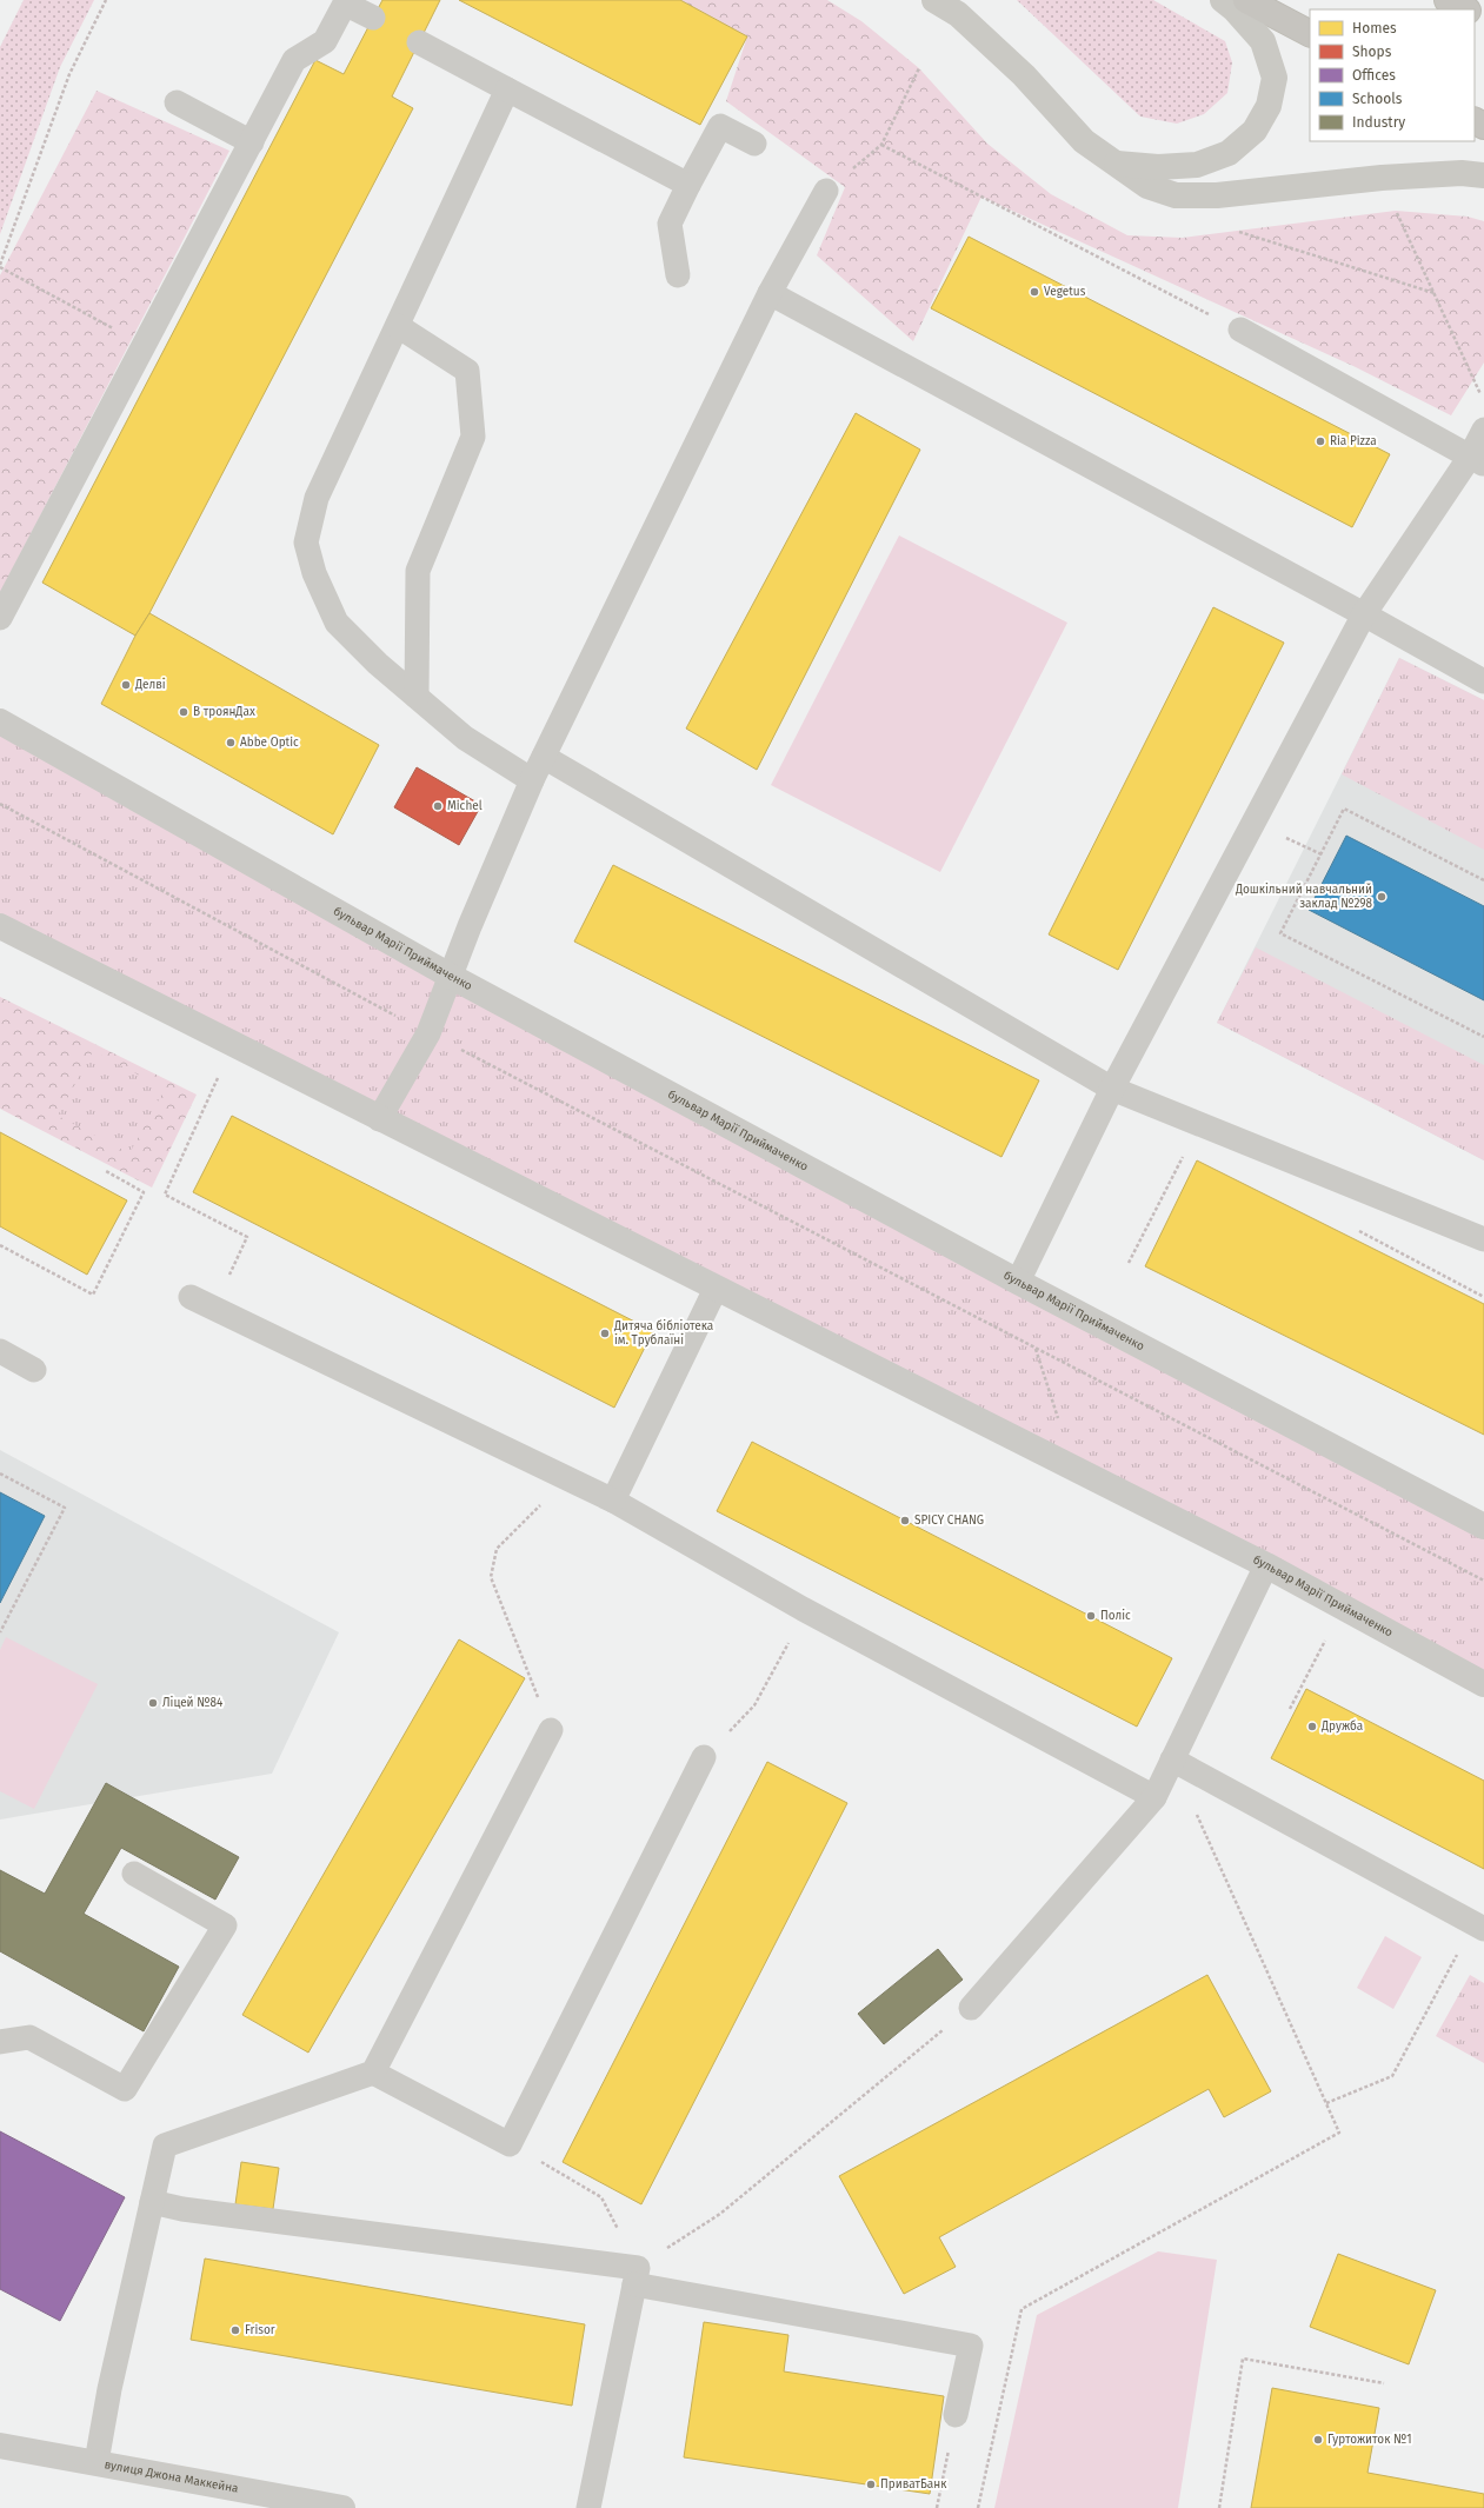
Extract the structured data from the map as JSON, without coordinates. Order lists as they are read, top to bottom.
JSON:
{
  "streets": {
    "street": ["бульвар Марії Приймаченко", "вулиця Джона Маккейна"]
  },
  "places": [
    "Vegetus",
    "Ria Pizza",
    "Делві",
    "В троянДах",
    "Abbe Optic",
    "Michel",
    "Дошкільний навчальний заклад №298",
    "Дитяча бібліотека ім. Трублаїні",
    "SPICY CHANG",
    "Поліс",
    "Ліцей №84",
    "Дружба",
    "Frisor",
    "Гуртожиток №1",
    "ПриватБанк"
  ],
  "legend": [
    "Homes",
    "Shops",
    "Offices",
    "Schools",
    "Industry"
  ]
}
